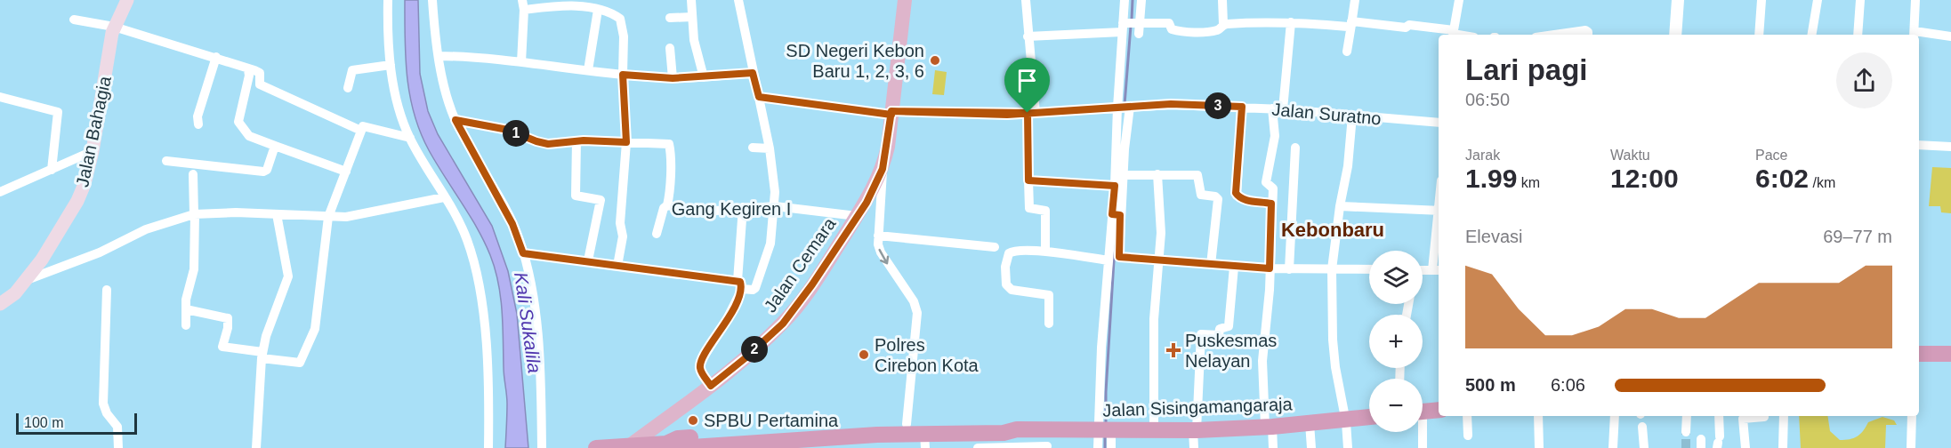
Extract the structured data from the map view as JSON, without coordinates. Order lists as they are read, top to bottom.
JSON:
{
  "streets": {
    "highway": ["Jalan Sisingamangaraja"],
    "main road": ["Jalan Bahagia", "Jalan Cemara"],
    "street": ["Jalan Suratno", "Gang Kegiren I"]
  },
  "crossings": [
    ["Jalan Suratno", "Jalan Cemara"],
    ["Gang Kegiren I", "Jalan Cemara"],
    ["Jalan Cemara", "Jalan Sisingamangaraja"]
  ],
  "districts": ["Kebonbaru"],
  "water": ["Kali Sukalila"],
  "places": {
    "other": ["SD Negeri Kebon Baru 1, 2, 3, 6", "Polres Cirebon Kota", "SPBU Pertamina"],
    "health": ["Puskesmas Nelayan"]
  },
  "scale_bar": "100 m",
  "page": {
    "heading": ["Lari pagi", "06:50"],
    "pins": ["3", "1", "2"],
    "stats": [
      ["Jarak", "1.99 km"],
      ["Waktu", "12:00"],
      ["Pace", "6:02 /km"]
    ],
    "chart": ["Elevasi", "69–77 m"],
    "map_buttons": ["+", "−"],
    "list": [
      {
        "name": "500 m",
        "note": "6:06"
      }
    ],
    "scale": "100 m"
  }
}
